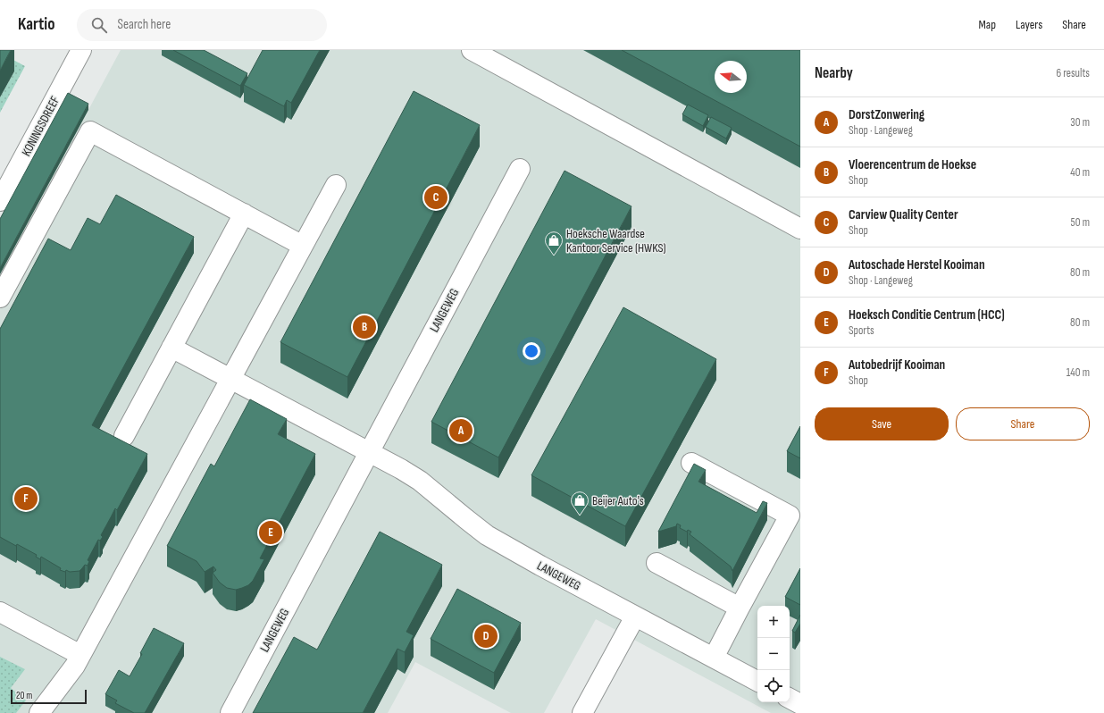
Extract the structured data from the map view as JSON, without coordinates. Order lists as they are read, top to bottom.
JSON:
{
  "streets": {
    "street": ["KONINGSDREEF", "LANGEWEG"]
  },
  "places": {
    "shop": ["Hoeksche Waardse Kantoor Service (HWKS)", "Beijer Auto's"]
  },
  "scale_bar": "20 m",
  "north": "left",
  "page": {
    "header": "Kartio",
    "search": "Search here",
    "nav": ["Map", "Layers", "Share"],
    "heading": ["Nearby", "6 results"],
    "list": [
      {
        "mark": "A",
        "name": "DorstZonwering",
        "note": "Shop · Langeweg",
        "value": "30 m"
      },
      {
        "mark": "B",
        "name": "Vloerencentrum de Hoekse",
        "note": "Shop",
        "value": "40 m"
      },
      {
        "mark": "C",
        "name": "Carview Quality Center",
        "note": "Shop",
        "value": "50 m"
      },
      {
        "mark": "D",
        "name": "Autoschade Herstel Kooiman",
        "note": "Shop · Langeweg",
        "value": "80 m"
      },
      {
        "mark": "E",
        "name": "Hoeksch Conditie Centrum (HCC)",
        "note": "Sports",
        "value": "80 m"
      },
      {
        "mark": "F",
        "name": "Autobedrijf Kooiman",
        "note": "Shop",
        "value": "140 m"
      }
    ],
    "pins": [
      "C",
      "B",
      "A",
      "F",
      "E",
      "D"
    ],
    "buttons": ["Save", "Share"],
    "map_buttons": ["+", "−"],
    "scale": "20 m"
  }
}
